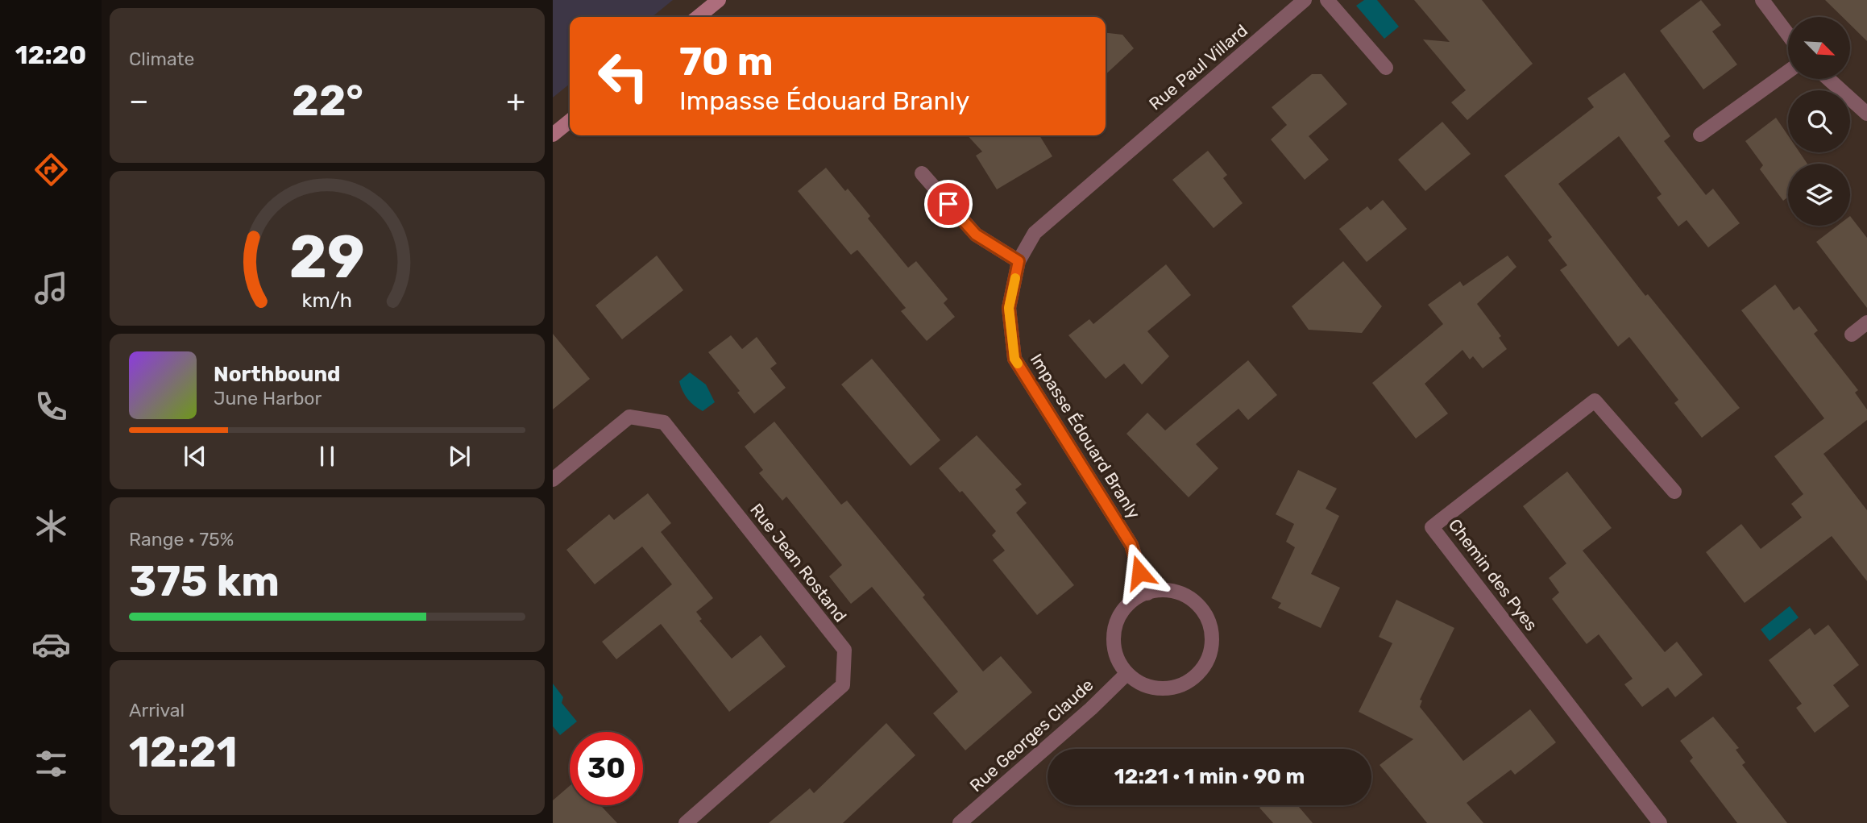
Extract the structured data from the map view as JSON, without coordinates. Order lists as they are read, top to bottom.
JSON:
{
  "streets": {
    "street": [
      "Rue Paul Villard",
      "Impasse Édouard Branly",
      "Rue Jean Rostand",
      "Chemin des Pyes",
      "Rue Georges Claude"
    ]
  },
  "crossings": [
    ["Rue Paul Villard", "Impasse Édouard Branly"],
    ["Impasse Édouard Branly", "Rue Georges Claude"]
  ],
  "north": "bottom right",
  "page": {
    "tabs": "12:20",
    "tile": [
      "Climate",
      ["Range · 75%", "375 km"],
      ["Arrival", "12:21"]
    ],
    "turn": ["70 m", "Impasse Édouard Branly"],
    "heat": ["−", "22°", "+"],
    "song": ["Northbound", "June Harbor"],
    "limit": "30",
    "trip": "12:21 · 1 min · 90 m",
    "gauge": ["29", "km/h"]
  }
}
